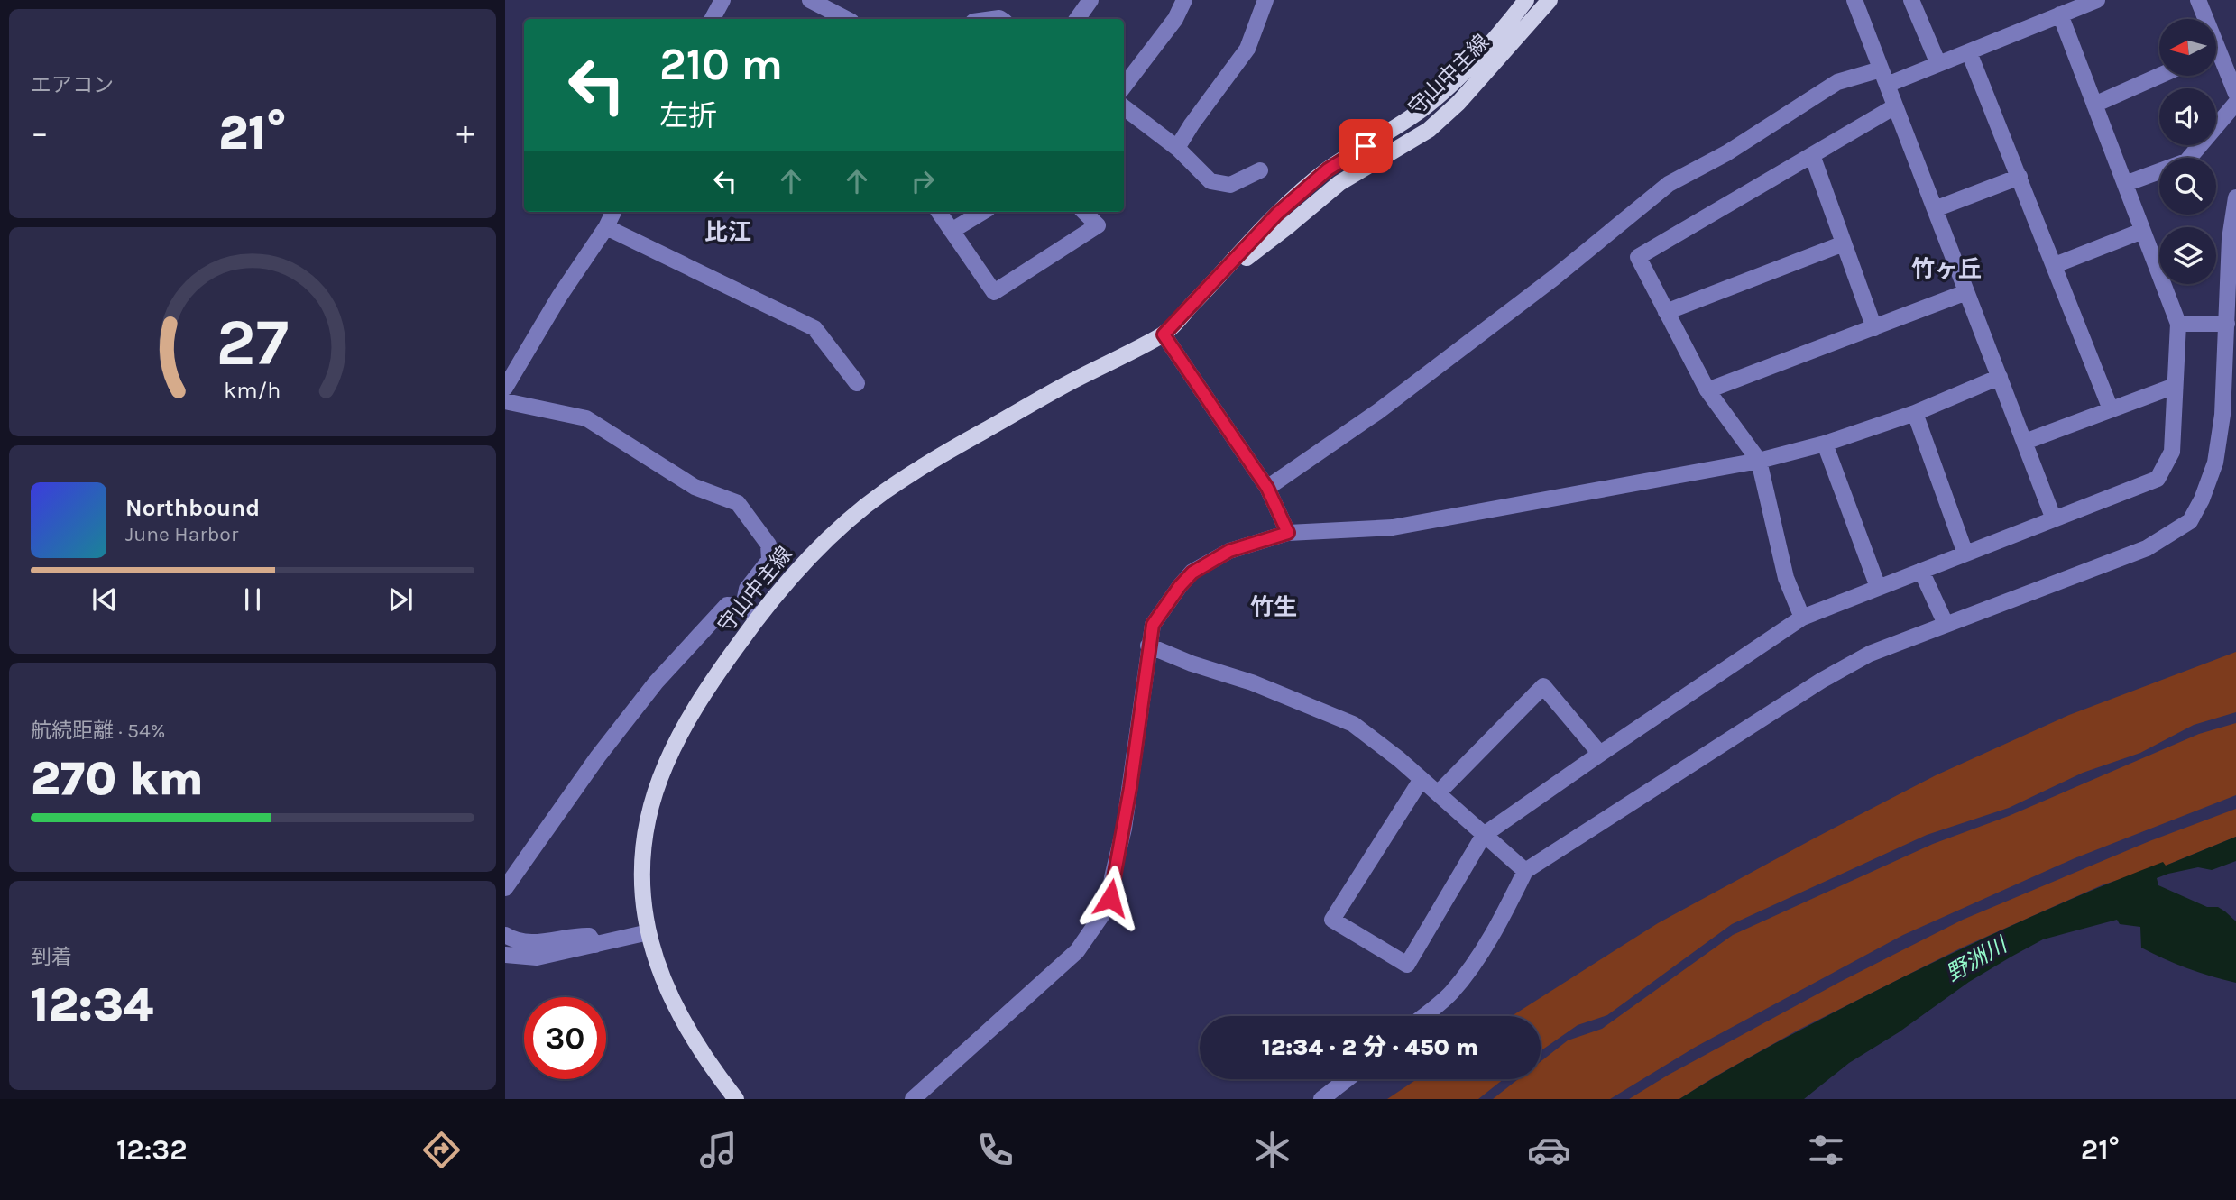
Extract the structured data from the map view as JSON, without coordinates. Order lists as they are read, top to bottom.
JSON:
{
  "streets": {
    "main road": ["守山中主線"]
  },
  "districts": ["比江", "竹ヶ丘", "竹生"],
  "water": ["野洲川"],
  "north": "left",
  "page": {
    "tile": [
      "エアコン",
      ["航続距離 · 54%", "270 km"],
      ["到着", "12:34"]
    ],
    "turn": ["210 m", "左折"],
    "heat": ["−", "21°", "+"],
    "song": ["Northbound", "June Harbor"],
    "limit": "30",
    "trip": "12:34 · 2 分 · 450 m",
    "tabs": ["12:32", "21°"],
    "gauge": ["27", "km/h"]
  }
}
